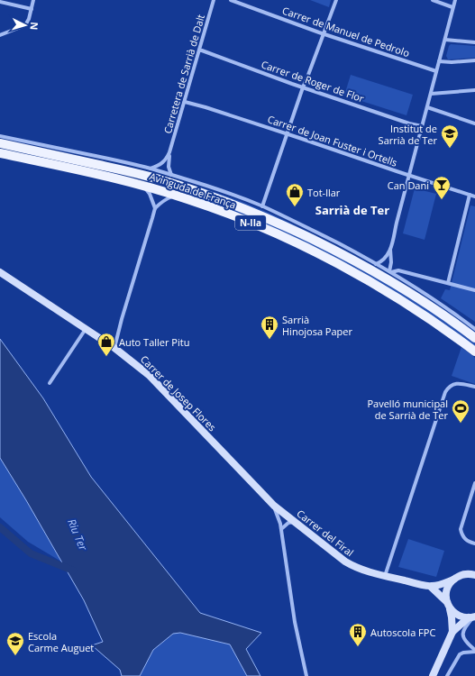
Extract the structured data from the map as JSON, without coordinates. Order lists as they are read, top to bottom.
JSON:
{
  "streets": {
    "main road": ["Avinguda de França", "N-IIa"],
    "street": [
      "Carrer de Manuel de Pedrolo",
      "Carretera de Sarrià de Dalt",
      "Carrer de Roger de Flor",
      "Carrer de Joan Fuster i Ortells",
      "Carrer de Josep Flores",
      "Carrer del Firal"
    ]
  },
  "crossings": [
    ["Carretera de Sarrià de Dalt", "Carrer de Roger de Flor"],
    ["Carretera de Sarrià de Dalt", "Carrer de Joan Fuster i Ortells"],
    ["Carretera de Sarrià de Dalt", "Avinguda de França"],
    ["Carrer de Josep Flores", "Carrer del Firal"]
  ],
  "districts": ["Sarrià de Ter"],
  "water": ["Riu Ter"],
  "places": {
    "school or university": ["Institut de Sarrià de Ter", "Escola Carme Auguet"],
    "bar": ["Can Dani"],
    "shop": ["Tot-llar", "Auto Taller Pitu"],
    "building": ["Sarrià Hinojosa Paper", "Autoscola FPC"],
    "sports": ["Pavelló municipal de Sarrià de Ter"]
  },
  "north": "right"
}
